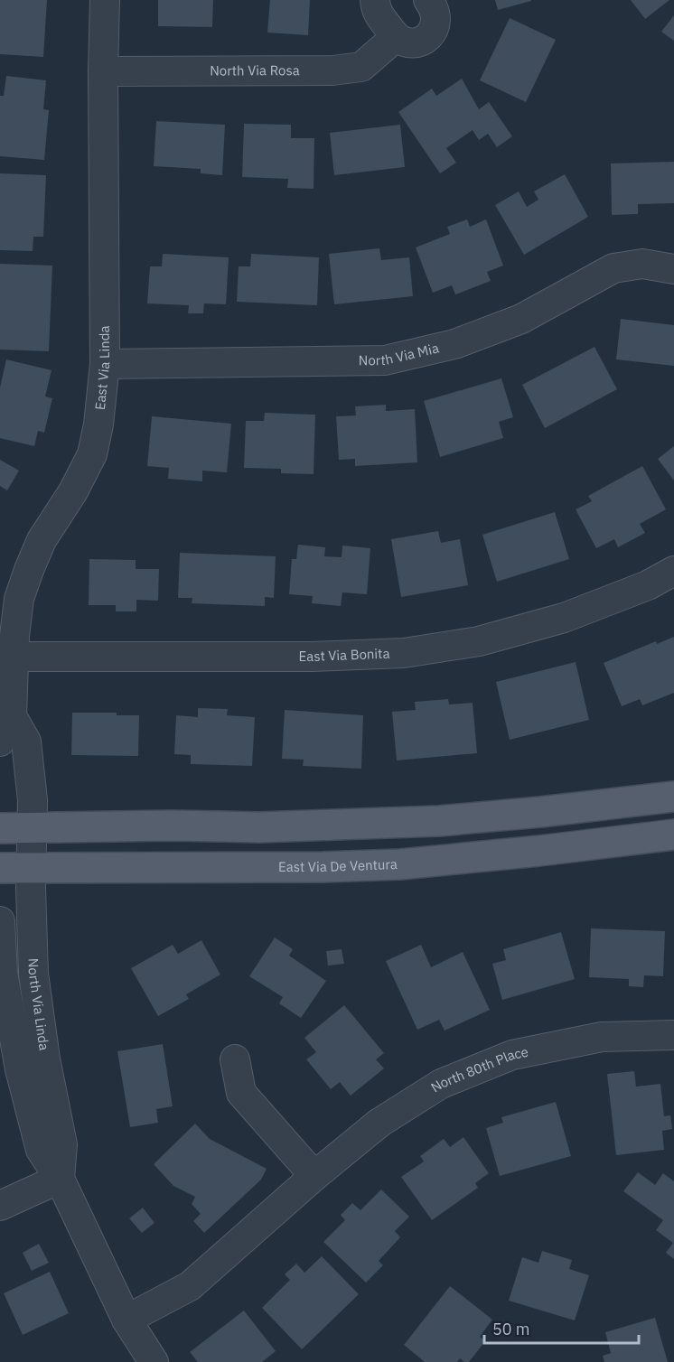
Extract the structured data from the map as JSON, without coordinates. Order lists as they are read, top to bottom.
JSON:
{
  "streets": {
    "main road": ["East Via De Ventura"],
    "street": [
      "North Via Rosa",
      "North Via Mia",
      "East Via Linda",
      "East Via Bonita",
      "North Via Linda",
      "North 80th Place"
    ]
  },
  "crossings": [
    ["North Via Rosa", "East Via Linda"],
    ["North Via Mia", "East Via Linda"],
    ["East Via Linda", "East Via Bonita"],
    ["East Via De Ventura", "North Via Linda"],
    ["North Via Linda", "North 80th Place"]
  ],
  "scale_bar": "50 m"
}
